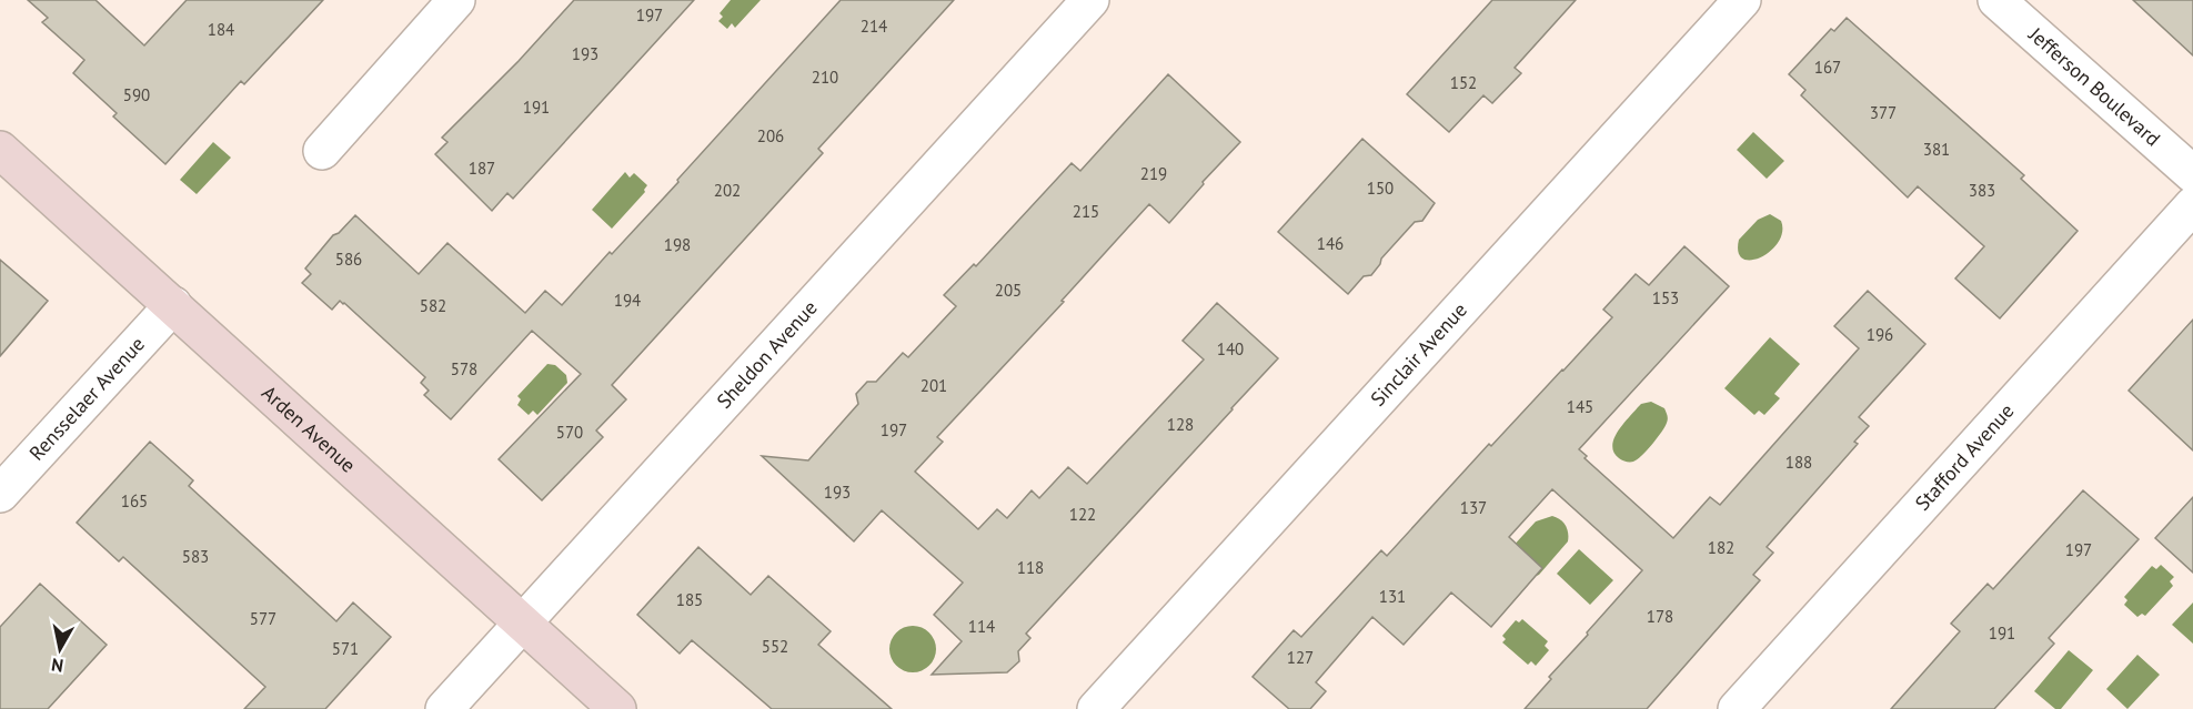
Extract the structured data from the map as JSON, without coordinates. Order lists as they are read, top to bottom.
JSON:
{
  "streets": {
    "street": [
      "Jefferson Boulevard",
      "Sheldon Avenue",
      "Sinclair Avenue",
      "Rensselaer Avenue",
      "Arden Avenue",
      "Stafford Avenue"
    ]
  },
  "crossings": [
    ["Sheldon Avenue", "Arden Avenue"],
    ["Rensselaer Avenue", "Arden Avenue"]
  ],
  "house_numbers": [
    "197",
    "214",
    "184",
    "193",
    "167",
    "210",
    "152",
    "590",
    "191",
    "377",
    "206",
    "381",
    "187",
    "219",
    "150",
    "202",
    "383",
    "215",
    "146",
    "198",
    "586",
    "205",
    "153",
    "194",
    "582",
    "196",
    "140",
    "578",
    "201",
    "145",
    "128",
    "197",
    "570",
    "188",
    "193",
    "165",
    "137",
    "122",
    "182",
    "197",
    "583",
    "118",
    "131",
    "185",
    "178",
    "577",
    "114",
    "191",
    "552",
    "571",
    "127"
  ],
  "north": "bottom"
}
